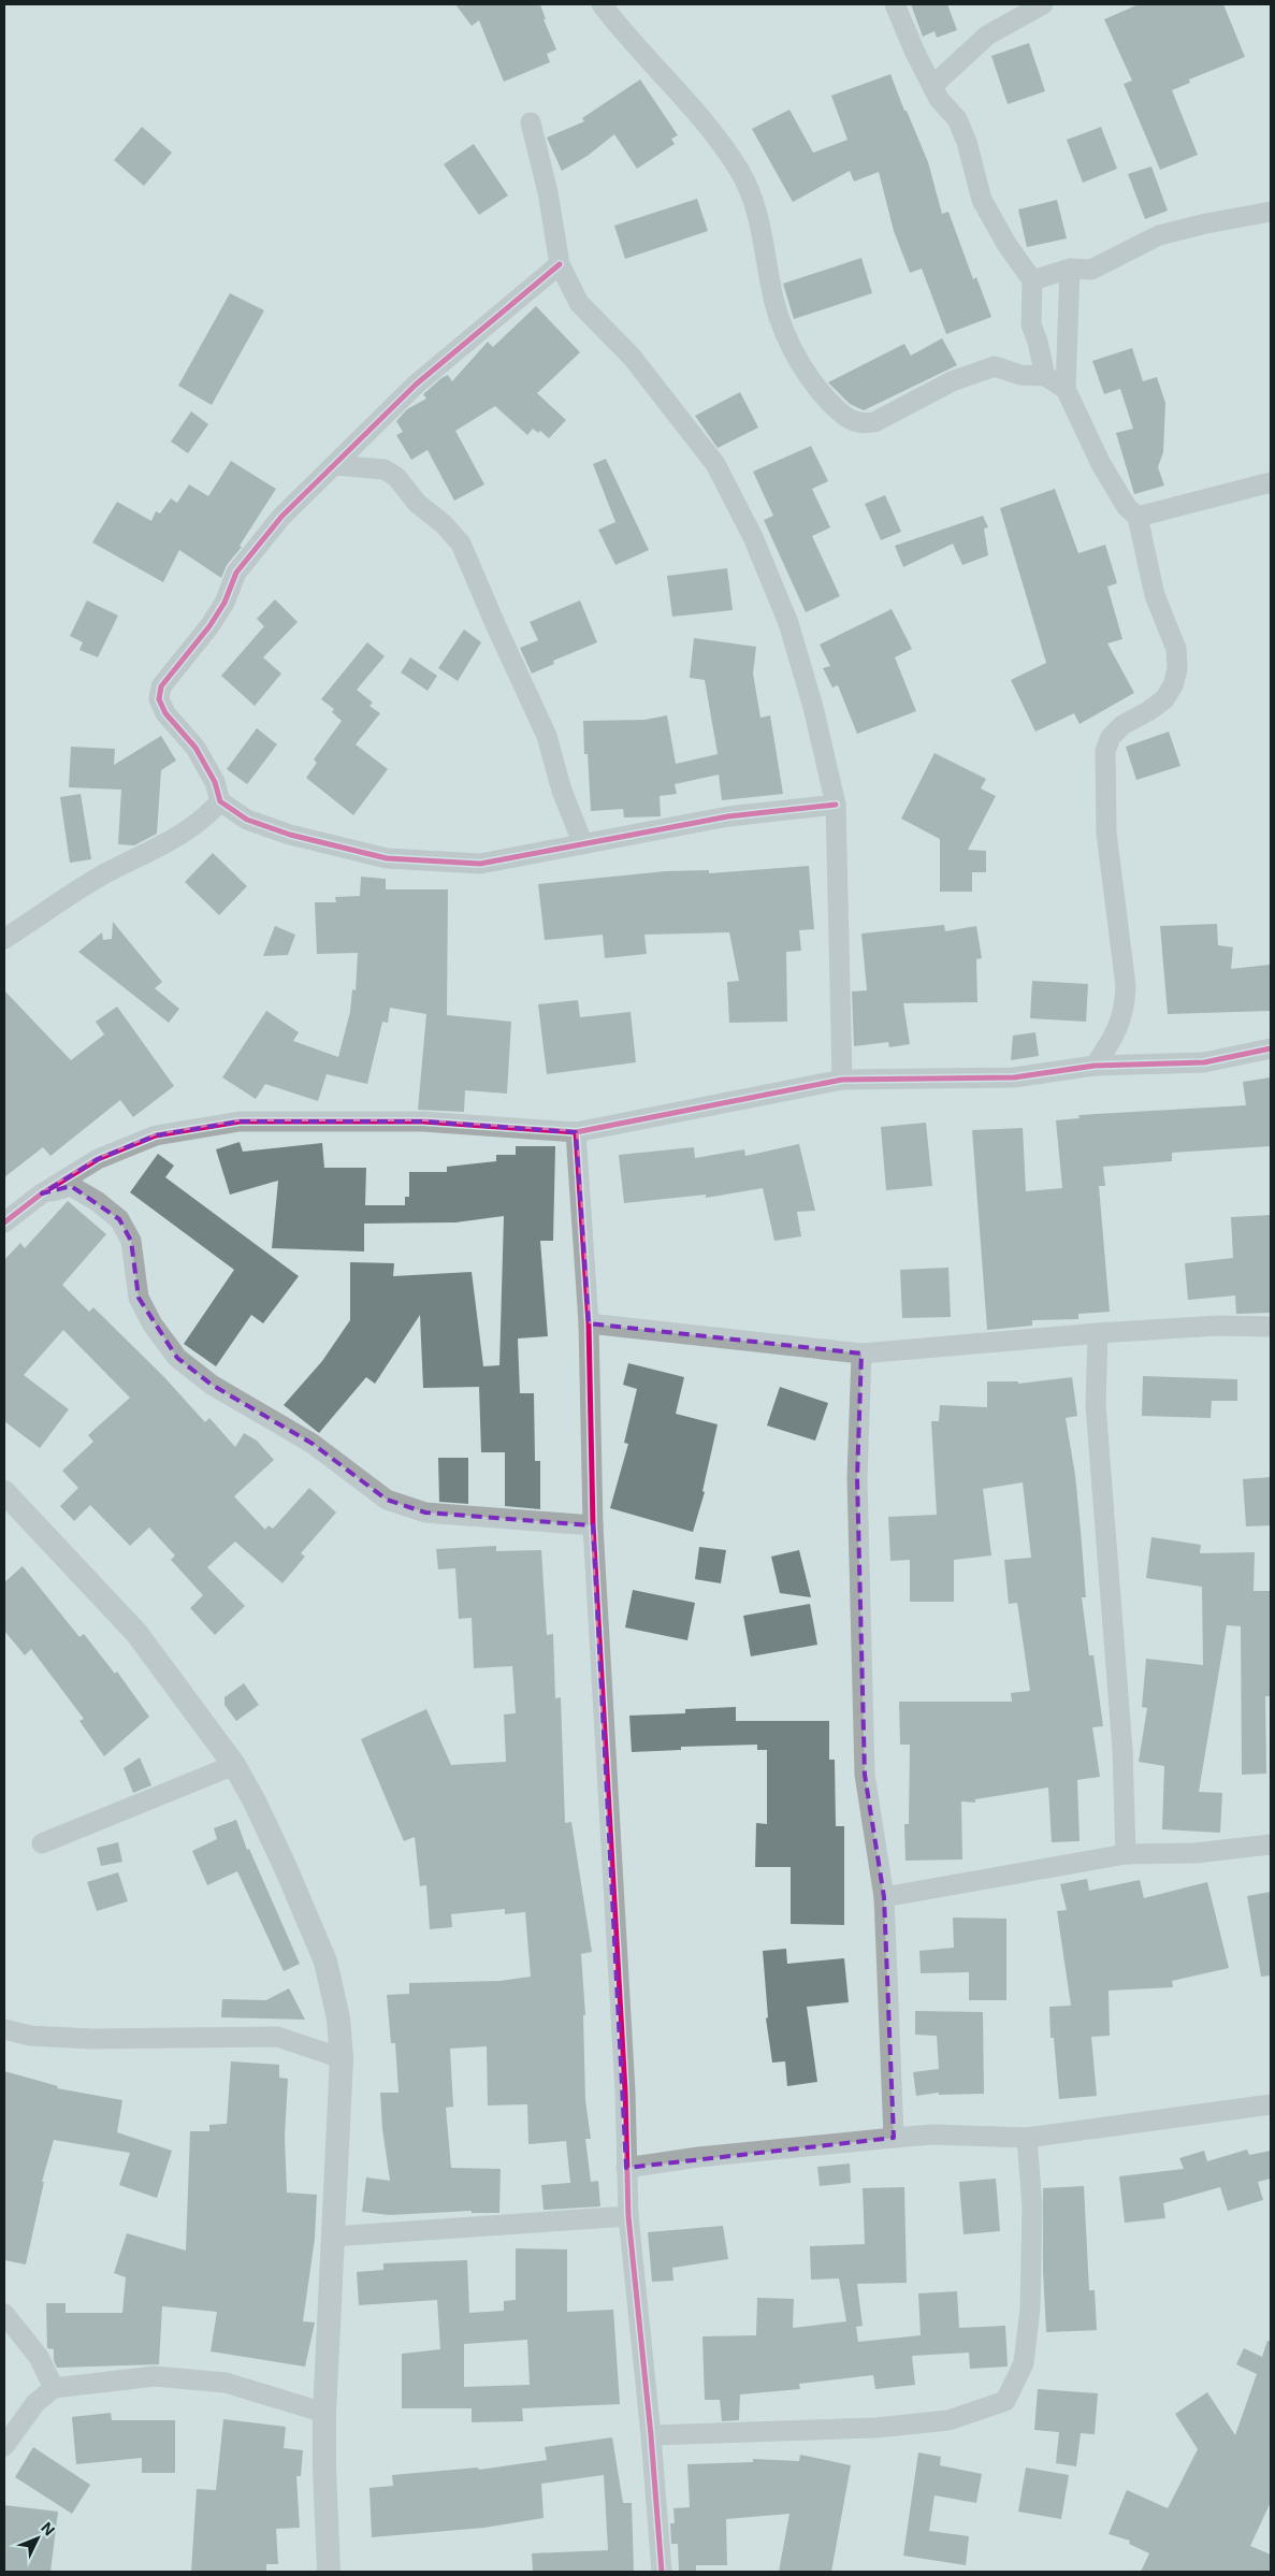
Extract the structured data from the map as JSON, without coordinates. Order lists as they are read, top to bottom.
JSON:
{
  "north": "top right"
}
